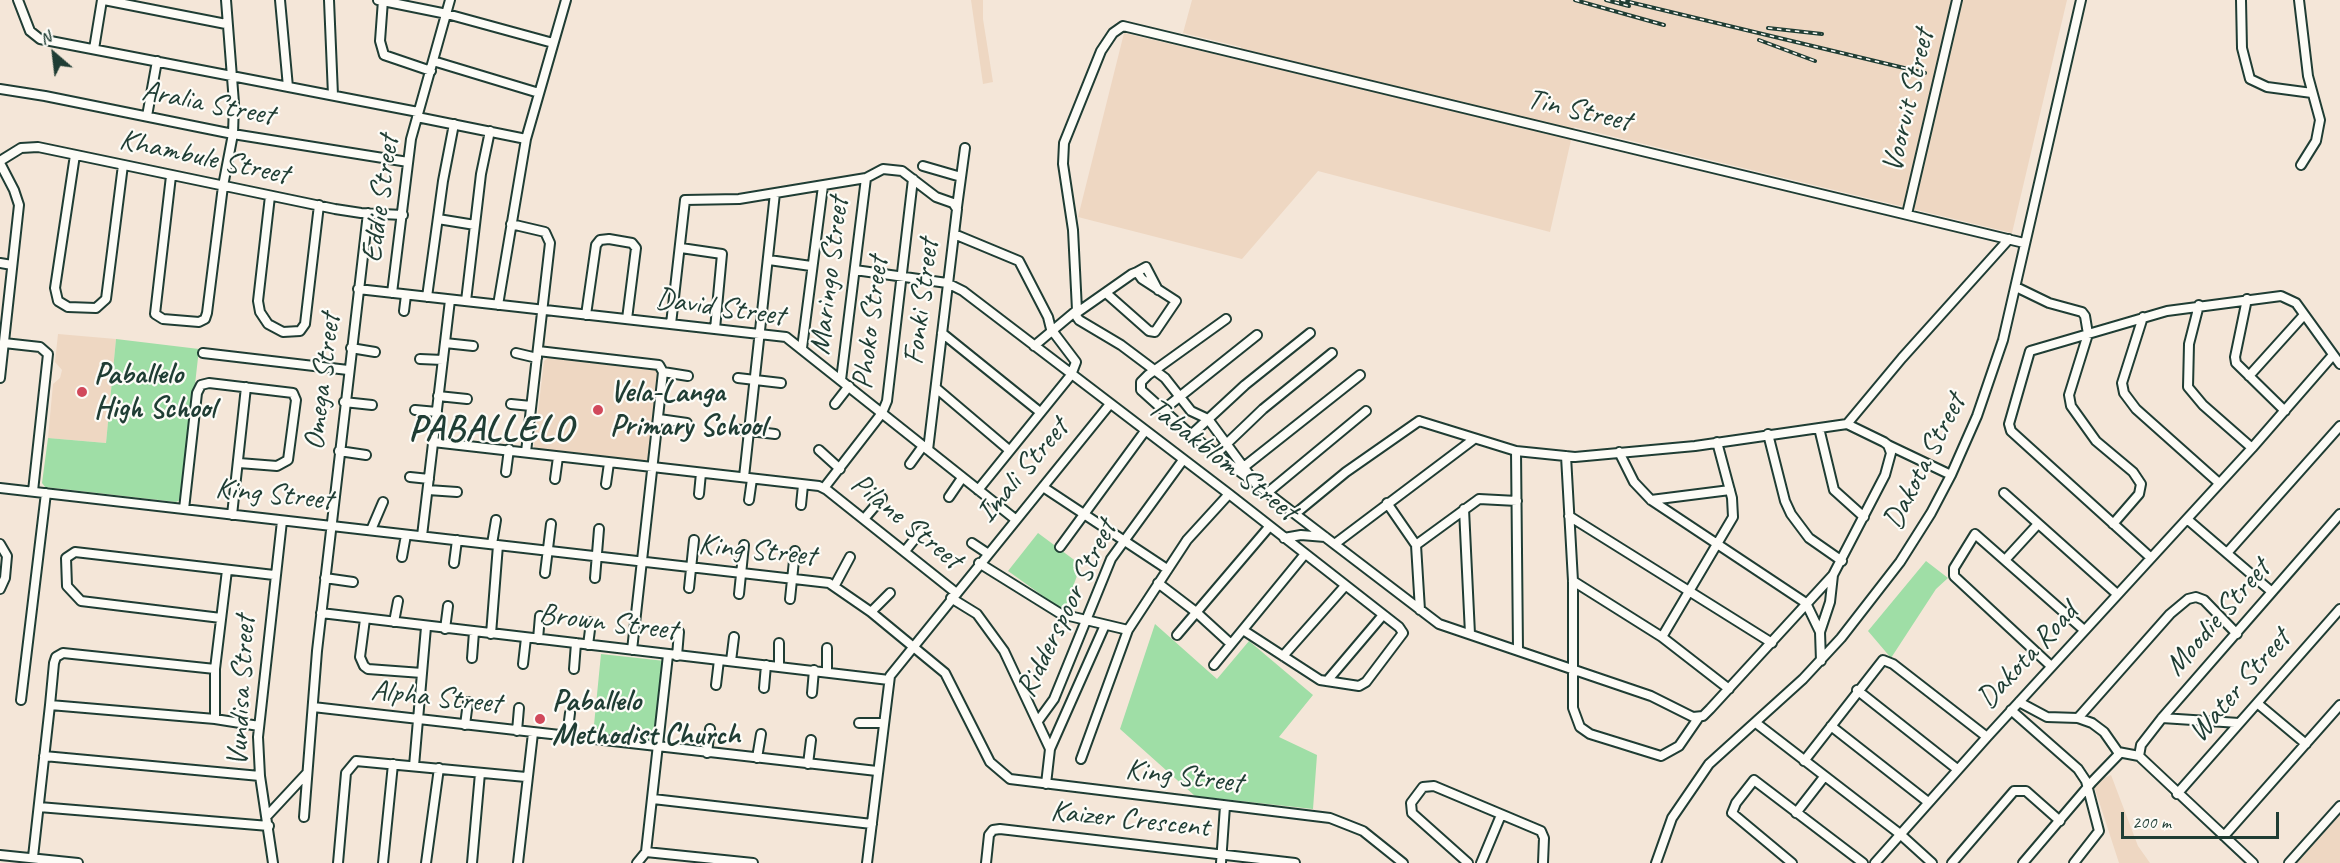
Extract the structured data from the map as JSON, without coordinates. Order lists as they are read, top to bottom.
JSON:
{
  "streets": {
    "street": [
      "Vooruit Street",
      "Aralia Street",
      "Tin Street",
      "Khambule Street",
      "Eddie Street",
      "Maringo Street",
      "Fonki Street",
      "David Street",
      "Phoko Street",
      "Omega Street",
      "Tabakblom Street",
      "Dakota Street",
      "Imali Street",
      "King Street",
      "Pilane Street",
      "Ridderspoor Street",
      "Moodie Street",
      "Brown Street",
      "Dakota Road",
      "Water Street",
      "Vundisa Street",
      "Alpha Street",
      "Kaizer Crescent"
    ]
  },
  "crossings": [
    ["Vooruit Street", "Tin Street"],
    ["Aralia Street", "Eddie Street"],
    ["Tin Street", "Dakota Street"],
    ["Khambule Street", "Eddie Street"],
    ["Khambule Street", "Omega Street"],
    ["Eddie Street", "David Street"],
    ["Maringo Street", "Fonki Street"],
    ["Maringo Street", "David Street"],
    ["Fonki Street", "David Street"],
    ["Fonki Street", "Phoko Street"],
    ["Fonki Street", "Tabakblom Street"],
    ["David Street", "Phoko Street"],
    ["David Street", "Omega Street"],
    ["David Street", "Imali Street"],
    ["Phoko Street", "Pilane Street"],
    ["Omega Street", "King Street"],
    ["Omega Street", "Brown Street"],
    ["Omega Street", "Alpha Street"],
    ["Tabakblom Street", "Imali Street"],
    ["Tabakblom Street", "Ridderspoor Street"],
    ["Imali Street", "King Street"],
    ["Imali Street", "Pilane Street"],
    ["Imali Street", "Brown Street"],
    ["Imali Street", "Alpha Street"],
    ["King Street", "Vundisa Street"],
    ["Pilane Street", "Ridderspoor Street"]
  ],
  "districts": ["PABALLELO"],
  "places": ["Paballelo High School", "Vela-Langa Primary School", "Paballelo Methodist Church"],
  "scale_bar": "200 m",
  "north": "top left"
}
